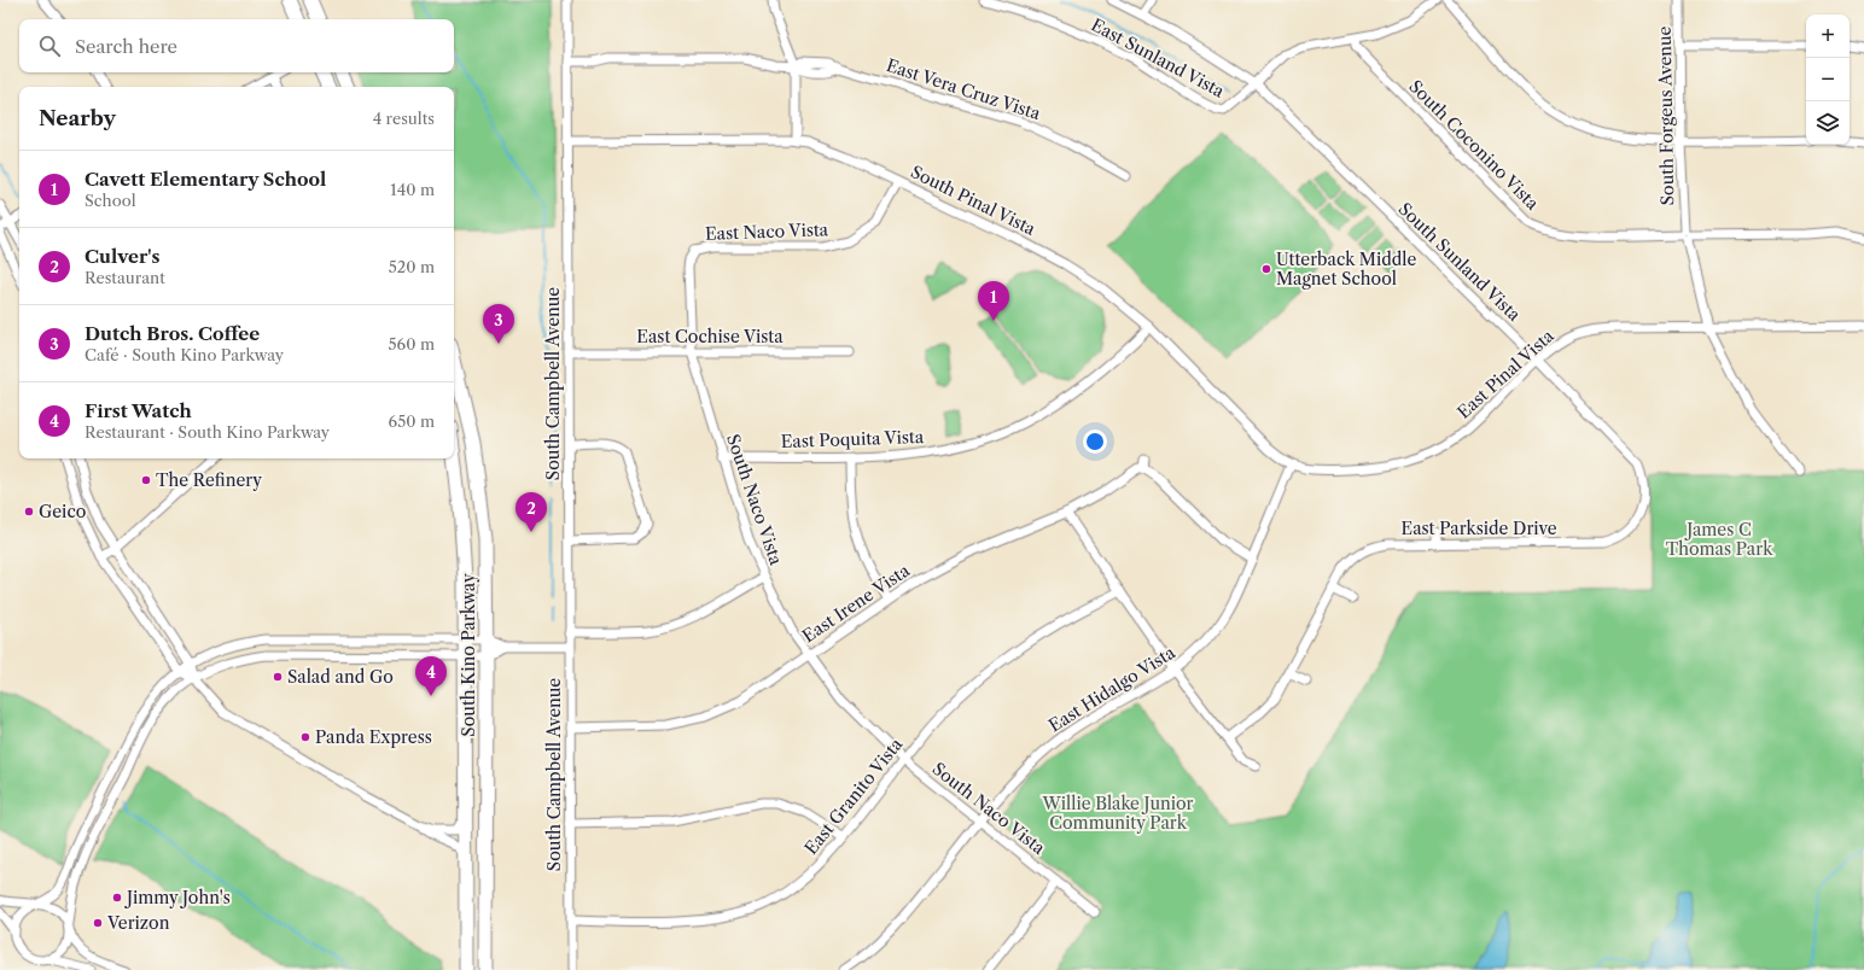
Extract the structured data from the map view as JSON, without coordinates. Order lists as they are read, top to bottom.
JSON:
{
  "streets": {
    "main road": ["South Kino Parkway"],
    "street": [
      "East Sunland Vista",
      "East Vera Cruz Vista",
      "South Forgeus Avenue",
      "South Coconino Vista",
      "South Pinal Vista",
      "East Naco Vista",
      "South Sunland Vista",
      "East Cochise Vista",
      "East Pinal Vista",
      "South Campbell Avenue",
      "East Poquita Vista",
      "South Naco Vista",
      "East Parkside Drive",
      "East Irene Vista",
      "East Hidalgo Vista",
      "East Granito Vista"
    ]
  },
  "crossings": [
    ["East Sunland Vista", "South Sunland Vista"],
    ["East Vera Cruz Vista", "South Campbell Avenue"],
    ["South Forgeus Avenue", "South Coconino Vista"],
    ["South Forgeus Avenue", "East Pinal Vista"],
    ["South Pinal Vista", "East Naco Vista"],
    ["South Pinal Vista", "East Pinal Vista"],
    ["South Pinal Vista", "South Campbell Avenue"],
    ["South Pinal Vista", "East Poquita Vista"],
    ["South Pinal Vista", "East Hidalgo Vista"],
    ["East Naco Vista", "South Naco Vista"],
    ["South Sunland Vista", "East Pinal Vista"],
    ["South Sunland Vista", "East Parkside Drive"],
    ["East Cochise Vista", "South Campbell Avenue"],
    ["East Cochise Vista", "South Naco Vista"],
    ["East Pinal Vista", "East Hidalgo Vista"],
    ["South Campbell Avenue", "East Irene Vista"],
    ["South Campbell Avenue", "East Granito Vista"],
    ["East Poquita Vista", "South Naco Vista"],
    ["South Naco Vista", "East Irene Vista"],
    ["South Naco Vista", "East Hidalgo Vista"],
    ["South Naco Vista", "East Granito Vista"],
    ["East Irene Vista", "East Hidalgo Vista"]
  ],
  "parks": ["James C Thomas Park", "Willie Blake Junior Community Park"],
  "places": [
    "Utterback Middle Magnet School",
    "The Refinery",
    "Geico",
    "Salad and Go",
    "Panda Express",
    "Jimmy John's",
    "Verizon"
  ],
  "page": {
    "map_buttons": ["+", "−"],
    "search": "Search here",
    "heading": ["Nearby", "4 results"],
    "list": [
      {
        "mark": "1",
        "name": "Cavett Elementary School",
        "note": "School",
        "value": "140 m"
      },
      {
        "mark": "2",
        "name": "Culver's",
        "note": "Restaurant",
        "value": "520 m"
      },
      {
        "mark": "3",
        "name": "Dutch Bros. Coffee",
        "note": "Café · South Kino Parkway",
        "value": "560 m"
      },
      {
        "mark": "4",
        "name": "First Watch",
        "note": "Restaurant · South Kino Parkway",
        "value": "650 m"
      }
    ],
    "pins": [
      "1",
      "3",
      "2",
      "4"
    ]
  }
}
